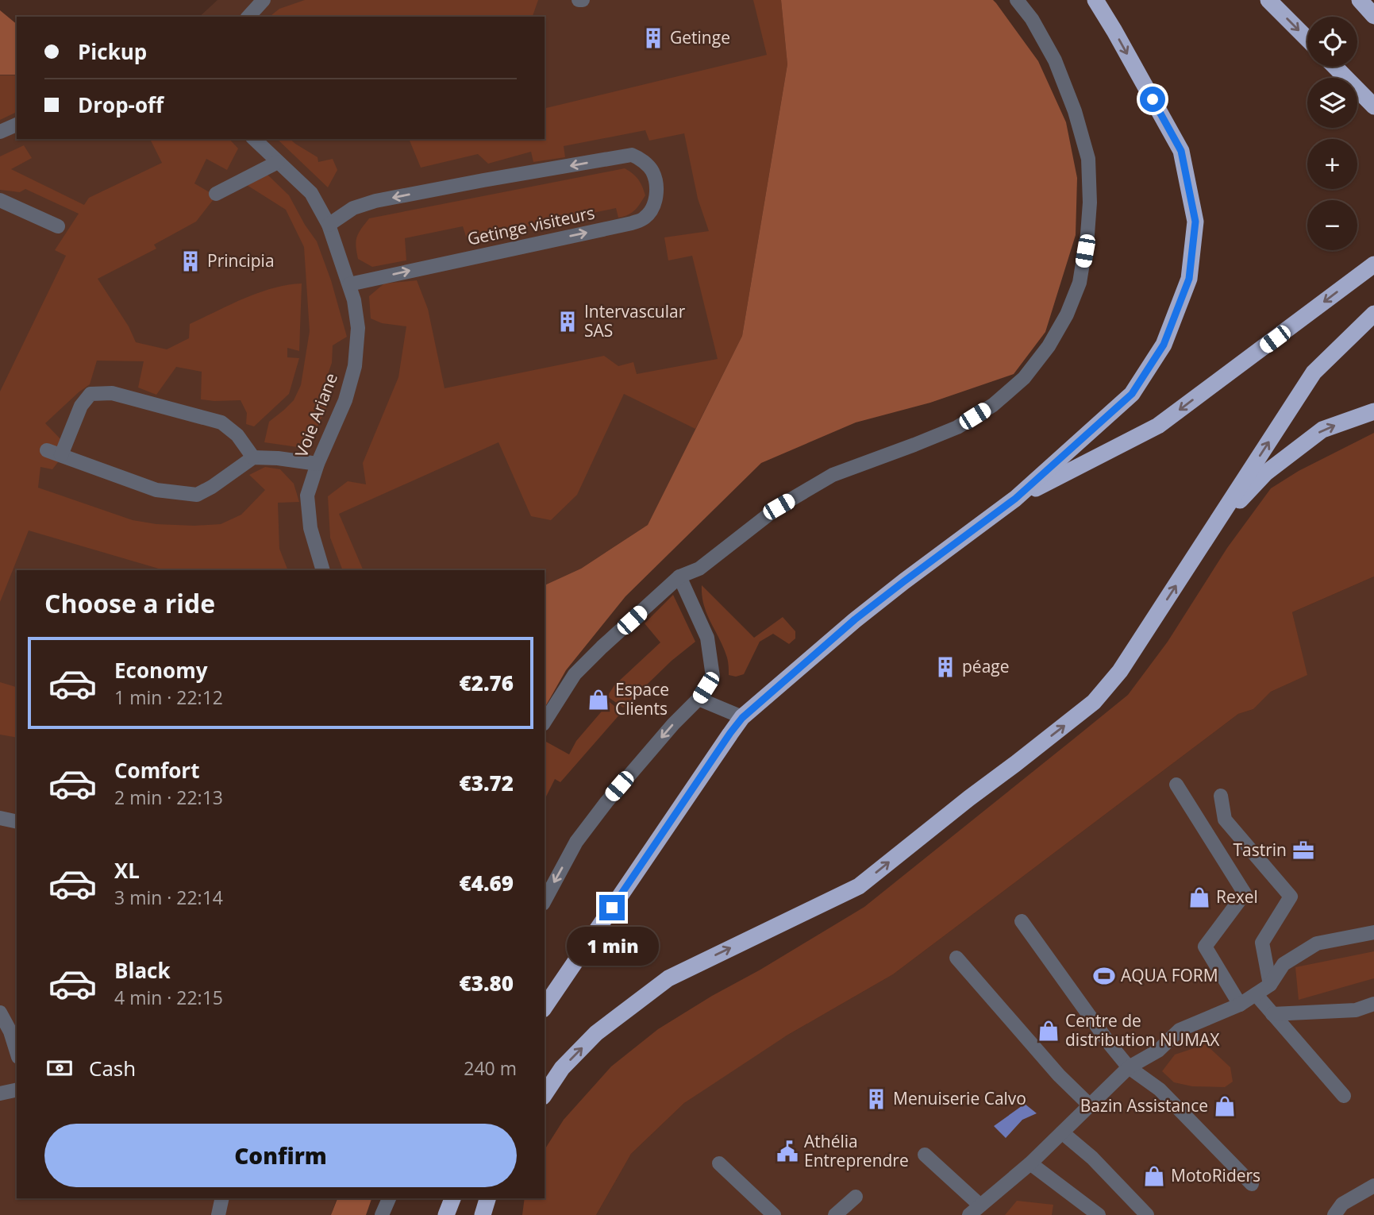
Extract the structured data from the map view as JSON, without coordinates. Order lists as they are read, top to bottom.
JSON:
{
  "streets": {
    "street": ["Getinge visiteurs", "Voie Ariane"]
  },
  "crossings": [
    ["Getinge visiteurs", "Voie Ariane"]
  ],
  "places": {
    "building": [
      "Getinge",
      "Principia",
      "Intervascular SAS",
      "péage",
      "Menuiserie Calvo"
    ],
    "shop": [
      "Espace Clients",
      "Rexel",
      "Centre de distribution NUMAX",
      "Bazin Assistance",
      "MotoRiders"
    ],
    "office": ["Tastrin"],
    "sports": ["AQUA FORM"],
    "public building": ["Athélia Entreprendre"]
  },
  "page": {
    "map_buttons": ["+", "−"],
    "banner": ["Pickup", "Drop-off"],
    "heading": "Choose a ride",
    "list": [
      {
        "name": "Economy",
        "note": "1 min · 22:12",
        "value": "€2.76"
      },
      {
        "name": "Comfort",
        "note": "2 min · 22:13",
        "value": "€3.72"
      },
      {
        "name": "XL",
        "note": "3 min · 22:14",
        "value": "€4.69"
      },
      {
        "name": "Black",
        "note": "4 min · 22:15",
        "value": "€3.80"
      }
    ],
    "bubble": "1 min",
    "pay": ["Cash", "240 m"],
    "buttons": "Confirm"
  }
}
